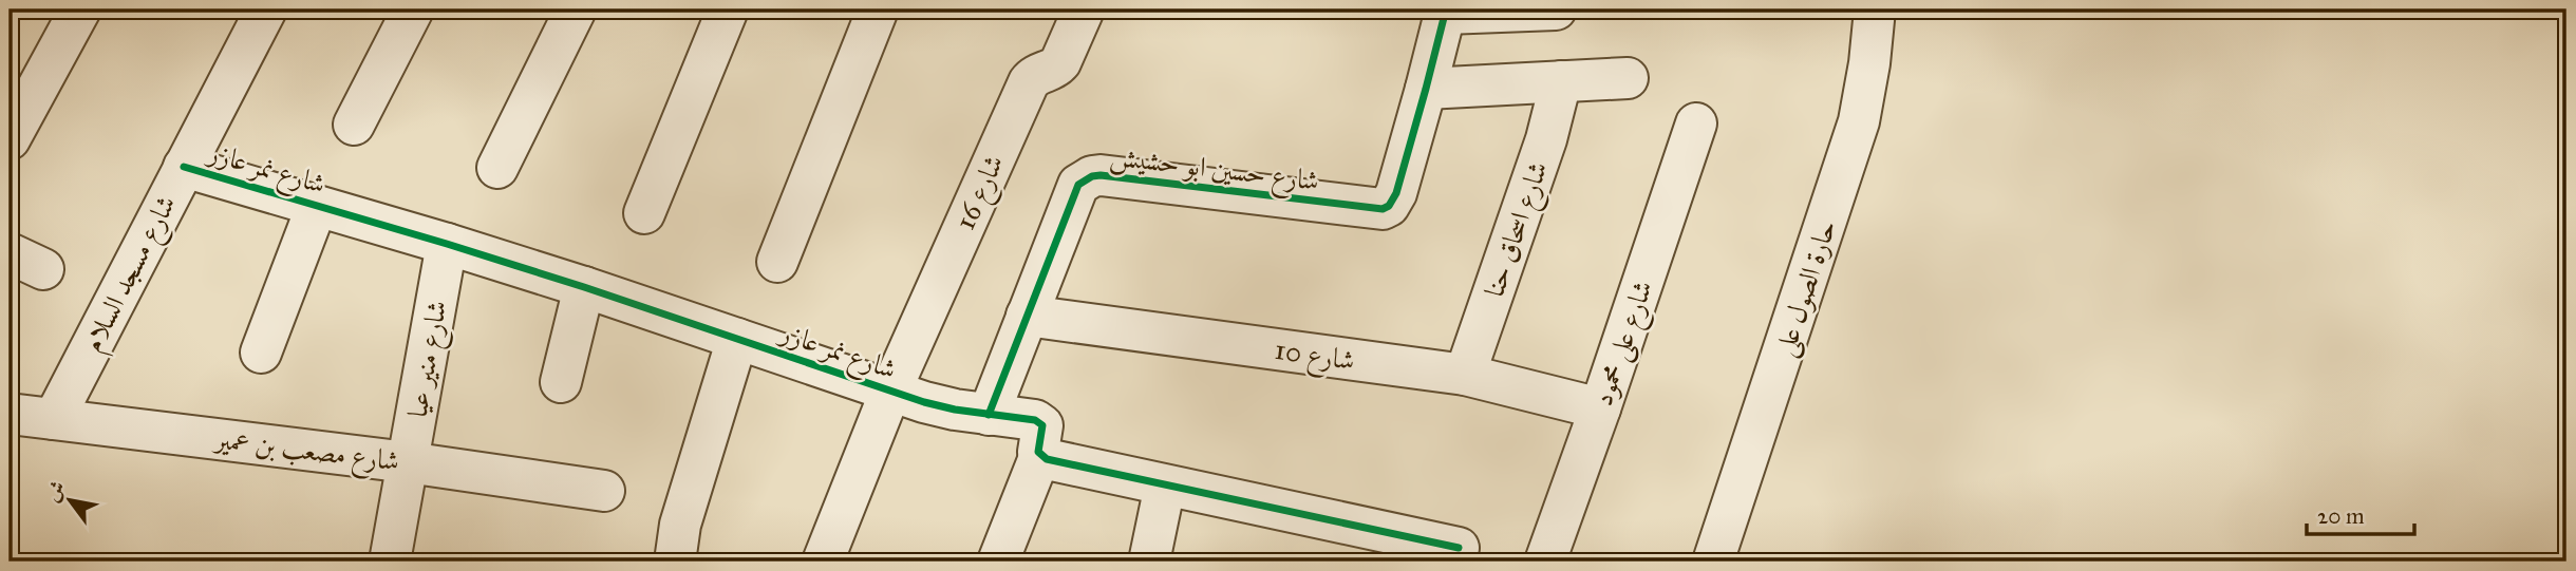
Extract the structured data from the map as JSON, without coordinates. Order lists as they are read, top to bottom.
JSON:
{
  "streets": {
    "street": [
      "شارع نمر عازر",
      "شارع حسين ابو حشيش",
      "شارع 16",
      "شارع اسحاق حنا",
      "شارع مسجد السلام",
      "حارة الصول على",
      "شارع على محمود",
      "شارع 10",
      "شارع منير عيا",
      "شارع مصعب بن عمير"
    ]
  },
  "crossings": [
    ["شارع نمر عازر", "شارع حسين ابو حشيش"],
    ["شارع نمر عازر", "شارع 16"],
    ["شارع نمر عازر", "شارع مسجد السلام"],
    ["شارع نمر عازر", "شارع منير عيا"],
    ["شارع حسين ابو حشيش", "شارع 10"],
    ["شارع اسحاق حنا", "شارع 10"],
    ["شارع مسجد السلام", "شارع مصعب بن عمير"],
    ["شارع على محمود", "شارع 10"],
    ["شارع منير عيا", "شارع مصعب بن عمير"]
  ],
  "scale_bar": "20 m",
  "north": "top left"
}
